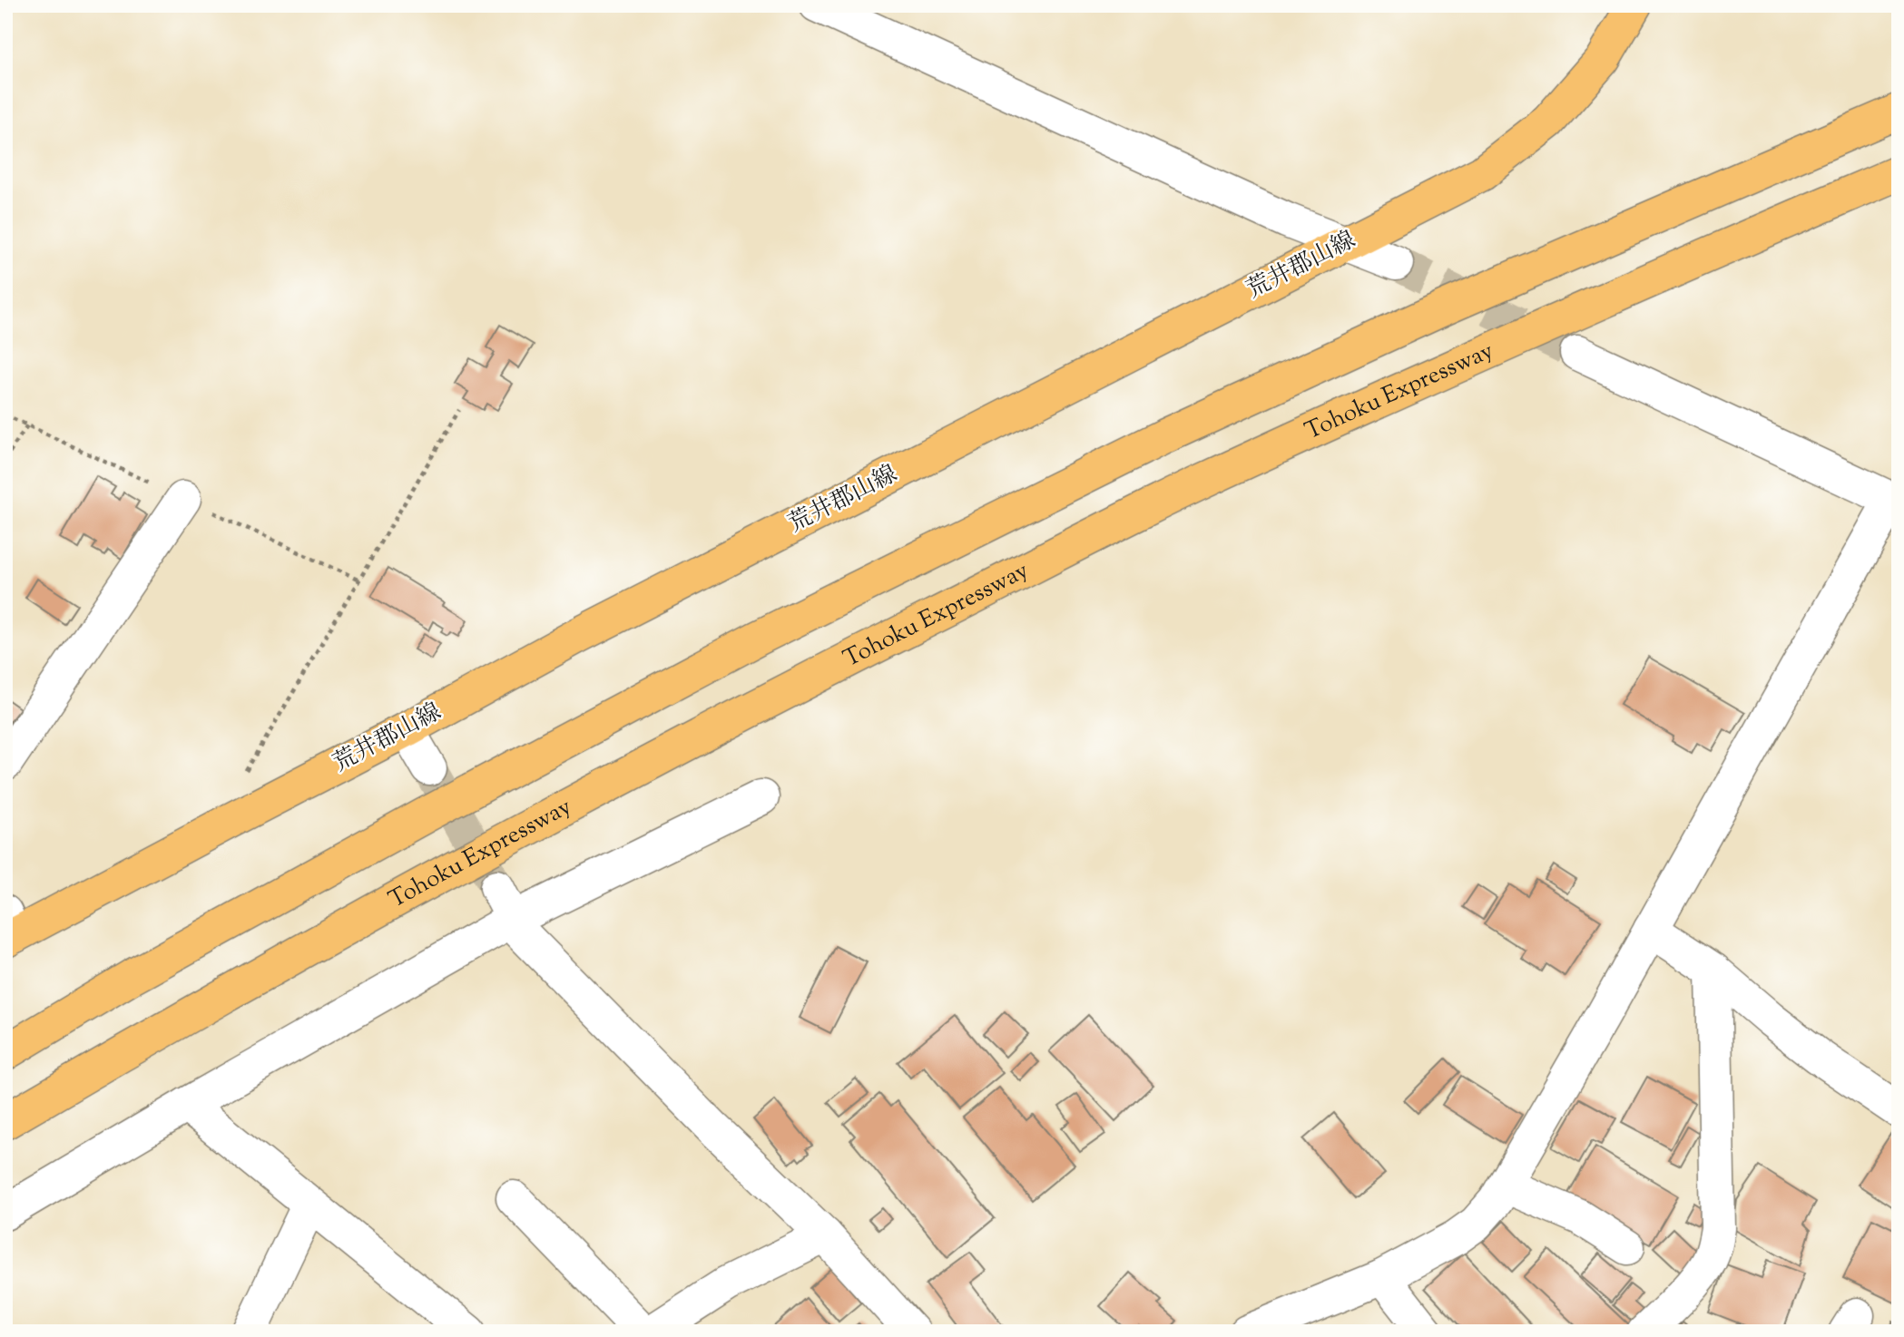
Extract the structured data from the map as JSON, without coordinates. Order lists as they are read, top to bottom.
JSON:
{
  "streets": {
    "main road": ["荒井郡山線", "Tohoku Expressway"]
  }
}
